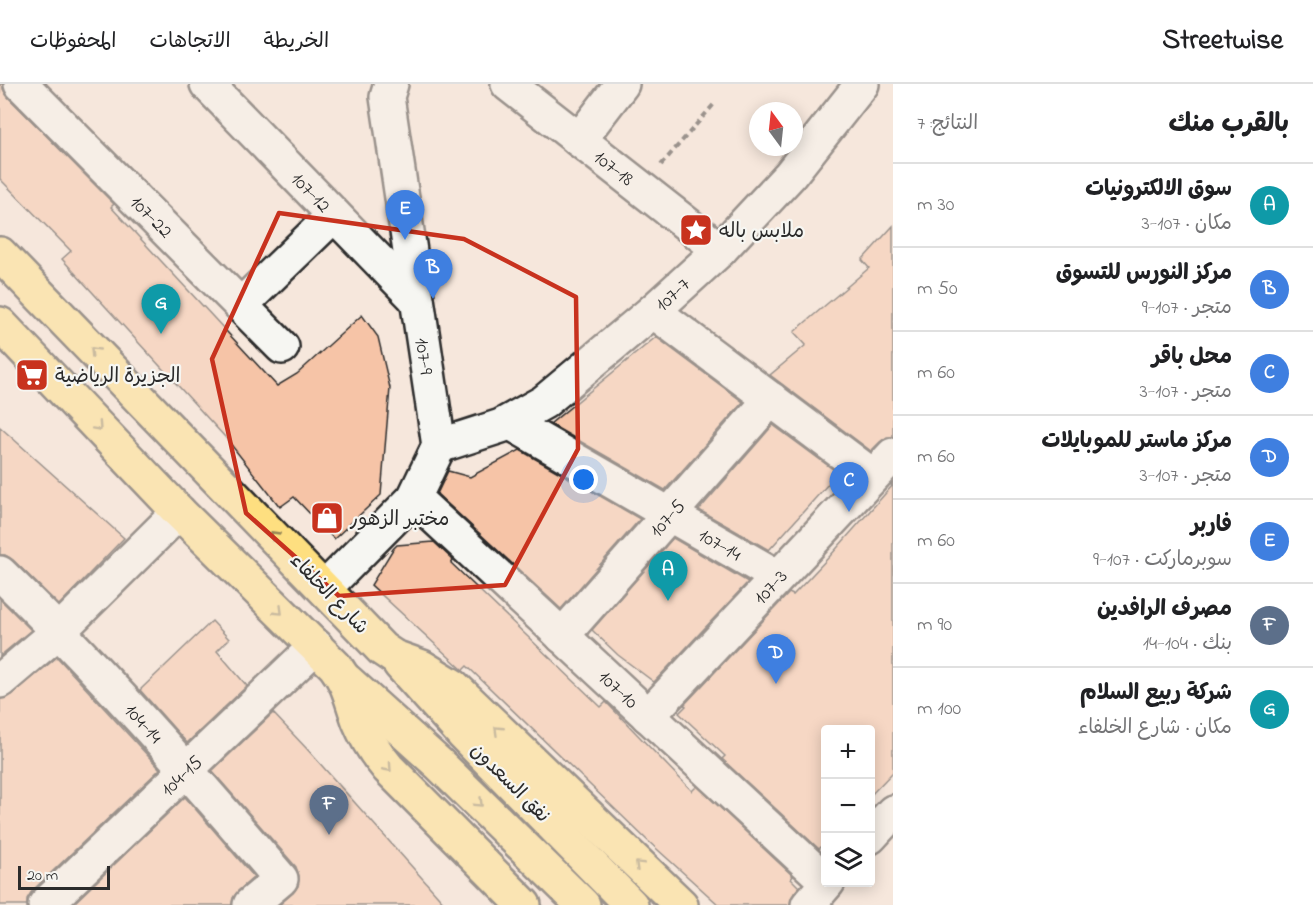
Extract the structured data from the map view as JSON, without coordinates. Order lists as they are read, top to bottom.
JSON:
{
  "streets": {
    "main road": ["شارع الخلفاء", "نفق السعدون"],
    "street": [
      "107-18",
      "107-12",
      "107-22",
      "107-7",
      "107-9",
      "107-5",
      "107-14",
      "107-3",
      "107-10",
      "104-14",
      "104-15"
    ]
  },
  "crossings": [
    ["107-18", "107-7"],
    ["107-12", "107-9"],
    ["107-7", "107-9"],
    ["107-7", "107-14"],
    ["107-5", "107-14"],
    ["107-5", "107-10"],
    ["107-14", "107-3"],
    ["107-3", "107-10"],
    ["شارع الخلفاء", "نفق السعدون"],
    ["104-14", "104-15"]
  ],
  "places": {
    "place": ["ملابس باله"],
    "supermarket": ["الجزيرة الرياضية"],
    "shop": ["مختبر الزهور"]
  },
  "scale_bar": "20 m",
  "north": "top",
  "page": {
    "header": "Streetwise",
    "nav": ["الخريطة", "الاتجاهات", "المحفوظات"],
    "heading": ["بالقرب منك", "النتائج: 7"],
    "list": [
      {
        "mark": "A",
        "name": "سوق الالكترونيات",
        "note": "مكان · 107-3",
        "value": "30 m"
      },
      {
        "mark": "B",
        "name": "مركز النورس للتسوق",
        "note": "متجر · 107-9",
        "value": "50 m"
      },
      {
        "mark": "C",
        "name": "محل باقر",
        "note": "متجر · 107-3",
        "value": "60 m"
      },
      {
        "mark": "D",
        "name": "مركز ماستر للموبايلات",
        "note": "متجر · 107-3",
        "value": "60 m"
      },
      {
        "mark": "E",
        "name": "فاربر",
        "note": "سوبرماركت · 107-9",
        "value": "60 m"
      },
      {
        "mark": "F",
        "name": "مصرف الرافدين",
        "note": "بنك · 104-14",
        "value": "90 m"
      },
      {
        "mark": "G",
        "name": "شركة ربيع السلام",
        "note": "مكان · شارع الخلفاء",
        "value": "100 m"
      }
    ],
    "pins": [
      "E",
      "B",
      "G",
      "C",
      "A",
      "D",
      "F"
    ],
    "map_buttons": ["+", "−"],
    "scale": "20 m"
  }
}
